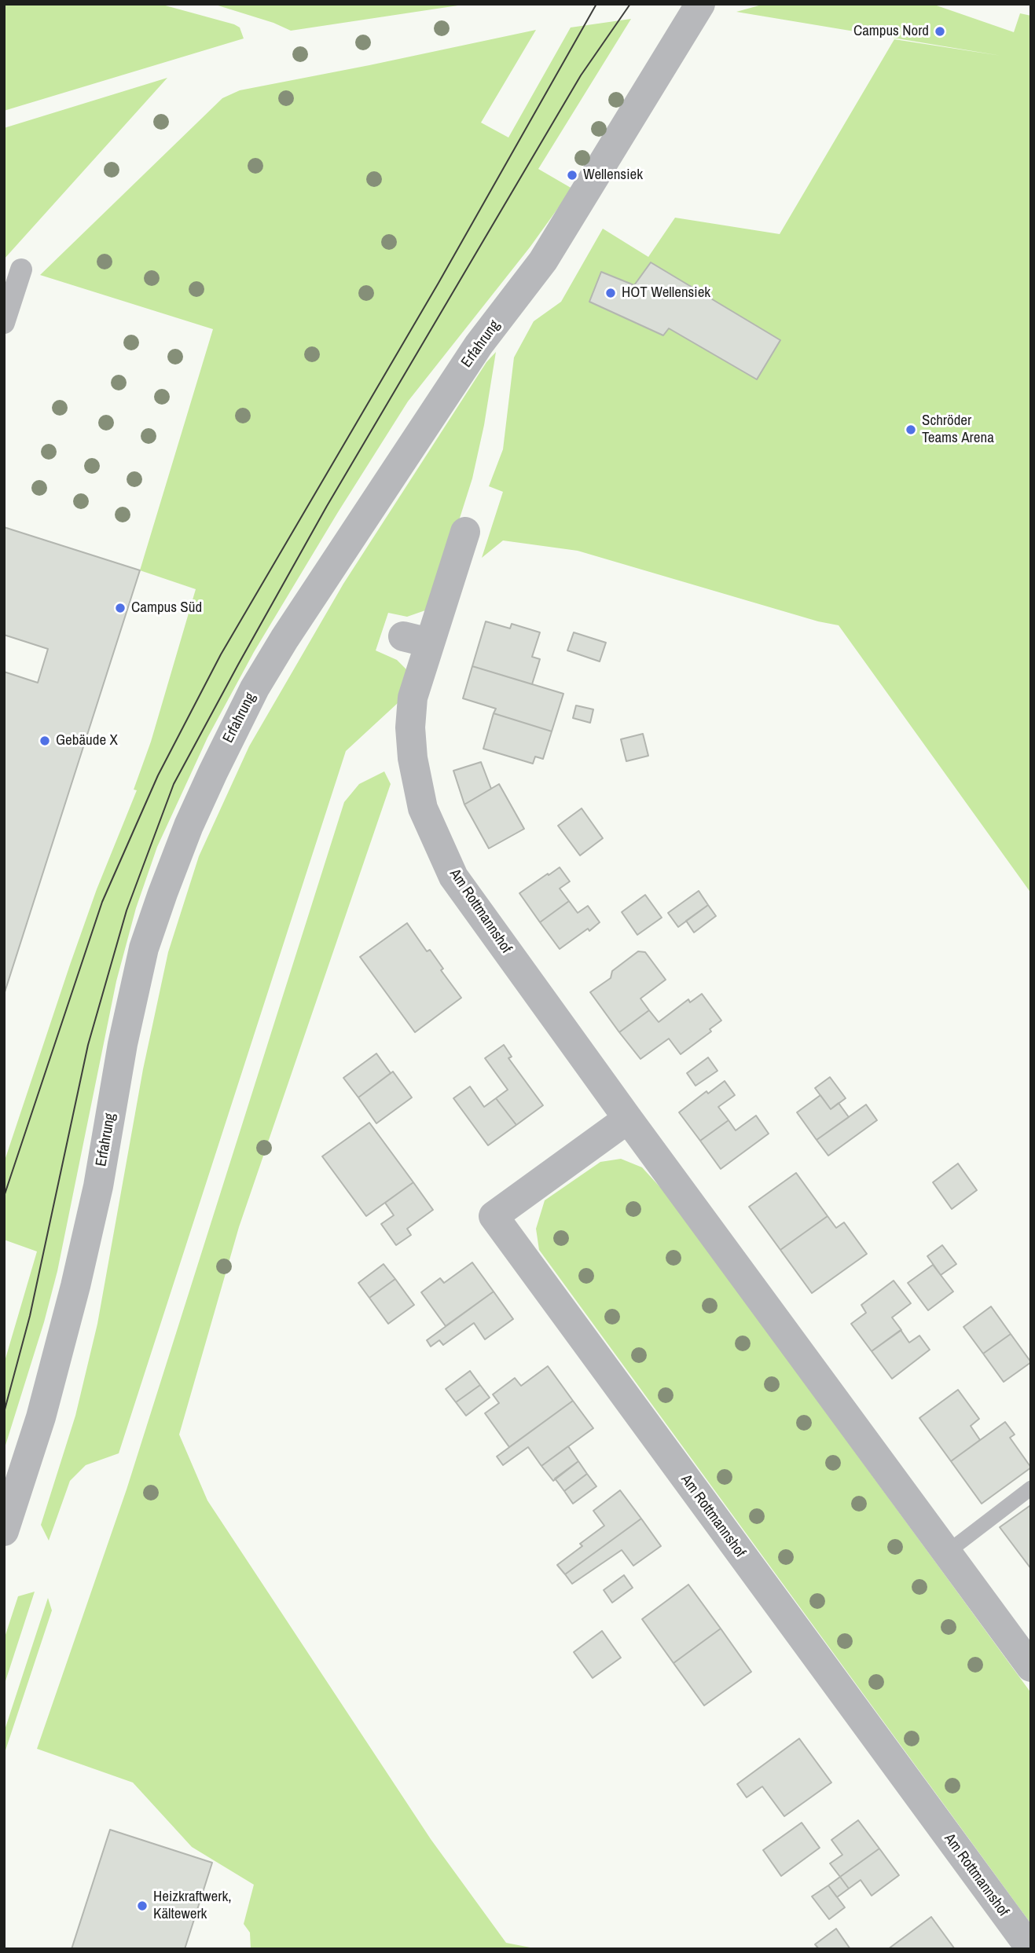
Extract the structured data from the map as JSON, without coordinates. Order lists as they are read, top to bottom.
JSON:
{
  "streets": {
    "street": ["Erfahrung", "Am Rottmannshof"]
  },
  "places": [
    "Campus Nord",
    "Wellensiek",
    "HOT Wellensiek",
    "Schröder Teams Arena",
    "Campus Süd",
    "Gebäude X",
    "Heizkraftwerk, Kältewerk"
  ]
}
